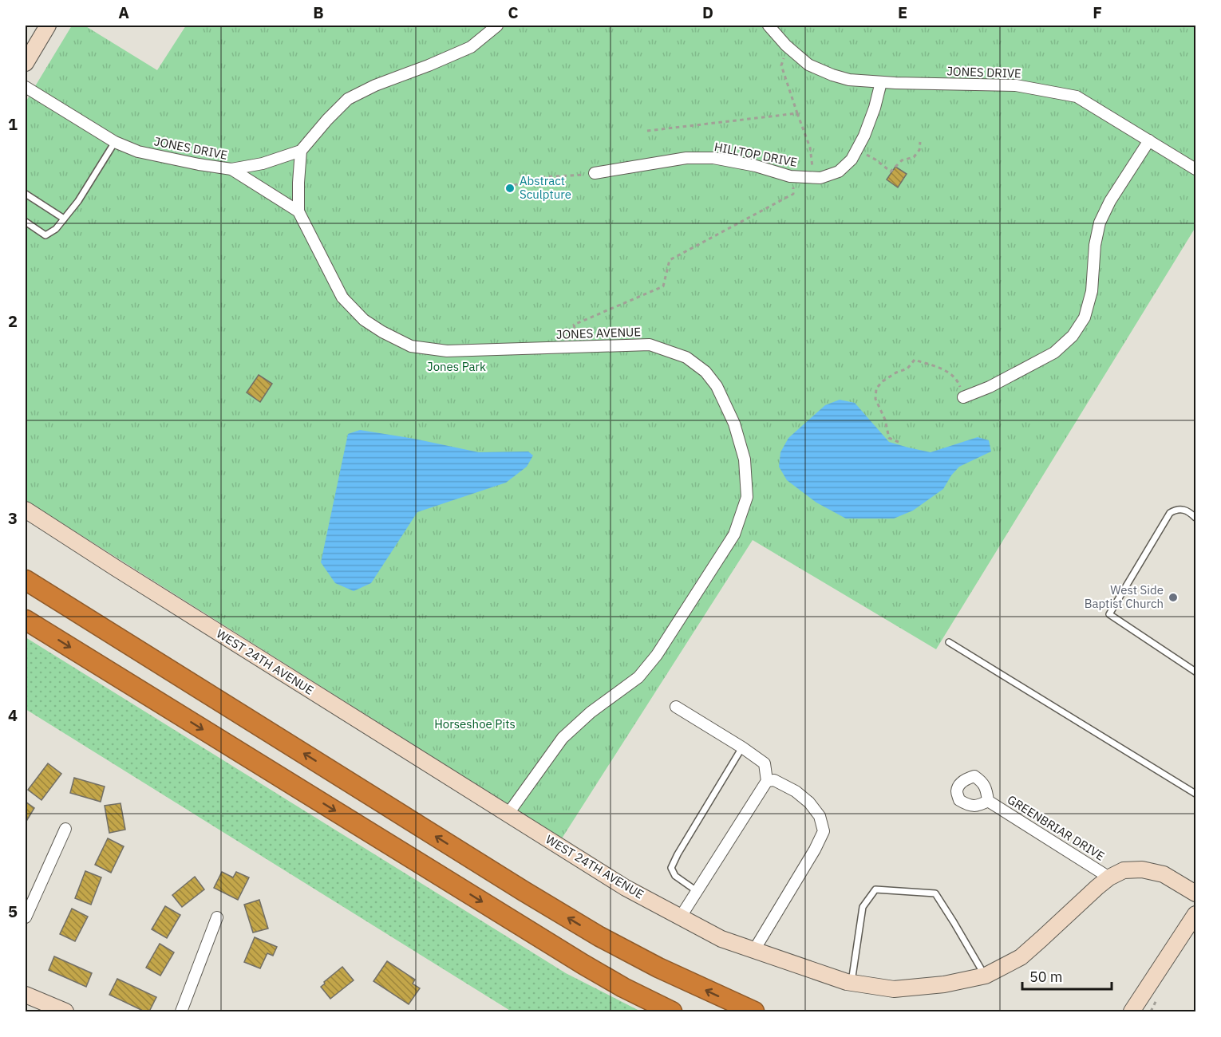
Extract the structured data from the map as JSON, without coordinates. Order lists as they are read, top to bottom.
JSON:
{
  "streets": {
    "street": [
      "JONES DRIVE",
      "HILLTOP DRIVE",
      "JONES AVENUE",
      "WEST 24TH AVENUE",
      "GREENBRIAR DRIVE"
    ]
  },
  "crossings": [
    ["JONES DRIVE", "HILLTOP DRIVE"],
    ["JONES AVENUE", "WEST 24TH AVENUE"],
    ["WEST 24TH AVENUE", "GREENBRIAR DRIVE"]
  ],
  "parks": ["Jones Park", "Horseshoe Pits"],
  "places": ["Abstract Sculpture", "West Side Baptist Church"],
  "scale_bar": "50 m",
  "grid": {
    "columns": [
      "A",
      "B",
      "C",
      "D",
      "E",
      "F"
    ],
    "rows": [
      "1",
      "2",
      "3",
      "4",
      "5"
    ]
  }
}
